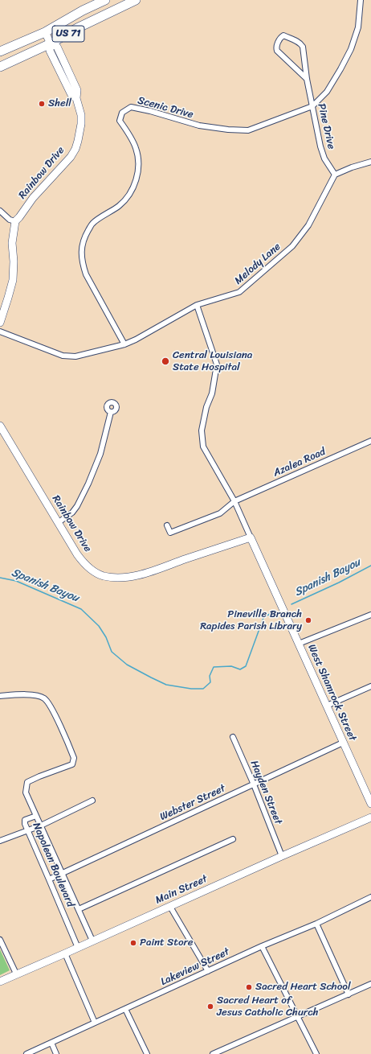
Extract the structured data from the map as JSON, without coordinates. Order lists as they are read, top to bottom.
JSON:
{
  "streets": {
    "highway": ["US 71"],
    "street": [
      "Scenic Drive",
      "Pine Drive",
      "Rainbow Drive",
      "Melody Lane",
      "Azalea Road",
      "West Shamrock Street",
      "Hayden Street",
      "Webster Street",
      "Napolean Boulevard",
      "Main Street",
      "Lakeview Street"
    ]
  },
  "crossings": [
    ["US 71", "Rainbow Drive"],
    ["Scenic Drive", "Pine Drive"],
    ["Scenic Drive", "Melody Lane"],
    ["Pine Drive", "Melody Lane"],
    ["Rainbow Drive", "West Shamrock Street"],
    ["Melody Lane", "West Shamrock Street"],
    ["Azalea Road", "West Shamrock Street"],
    ["West Shamrock Street", "Webster Street"],
    ["Hayden Street", "Webster Street"],
    ["Hayden Street", "Main Street"],
    ["Webster Street", "Napolean Boulevard"],
    ["Napolean Boulevard", "Main Street"]
  ],
  "water": ["Spanish Bayou"],
  "places": [
    "Shell",
    "Central Louisiana State Hospital",
    "Pineville Branch Rapides Parish Library",
    "Paint Store",
    "Sacred Heart School",
    "Sacred Heart of Jesus Catholic Church"
  ]
}
